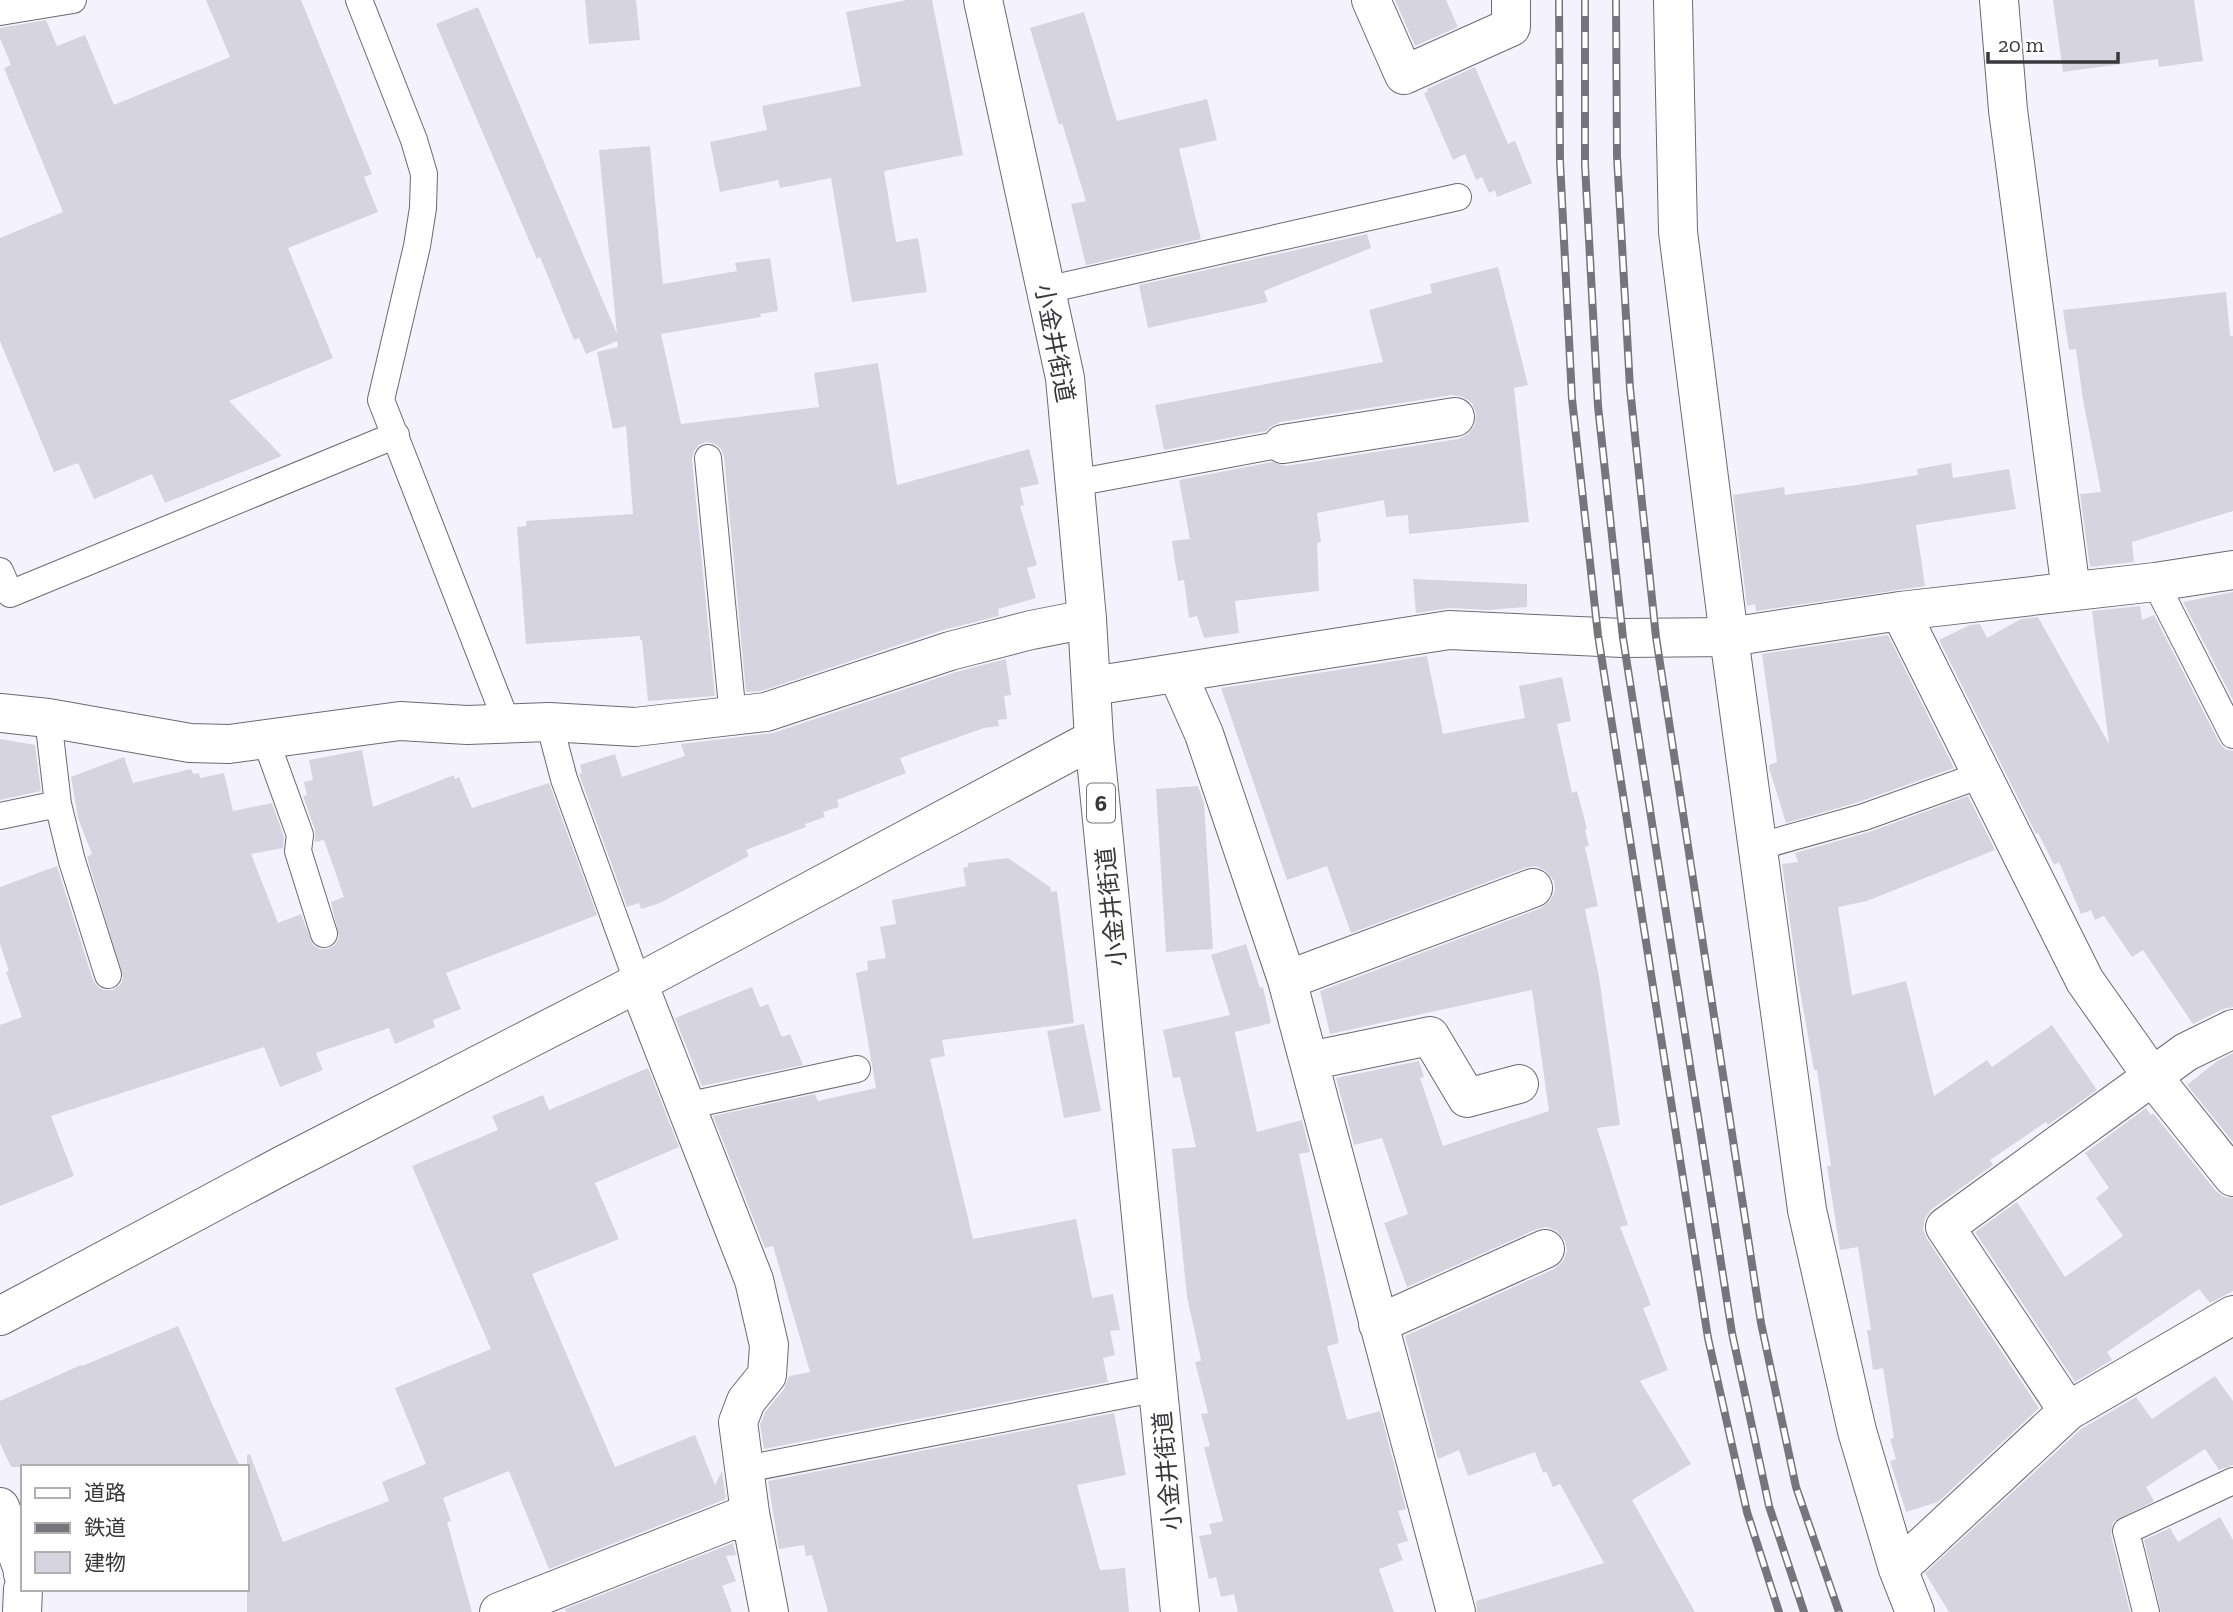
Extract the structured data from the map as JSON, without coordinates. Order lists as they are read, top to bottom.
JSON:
{
  "streets": {
    "street": ["小金井街道", "6"]
  },
  "legend": ["道路", "鉄道", "建物"],
  "scale_bar": "20 m"
}
